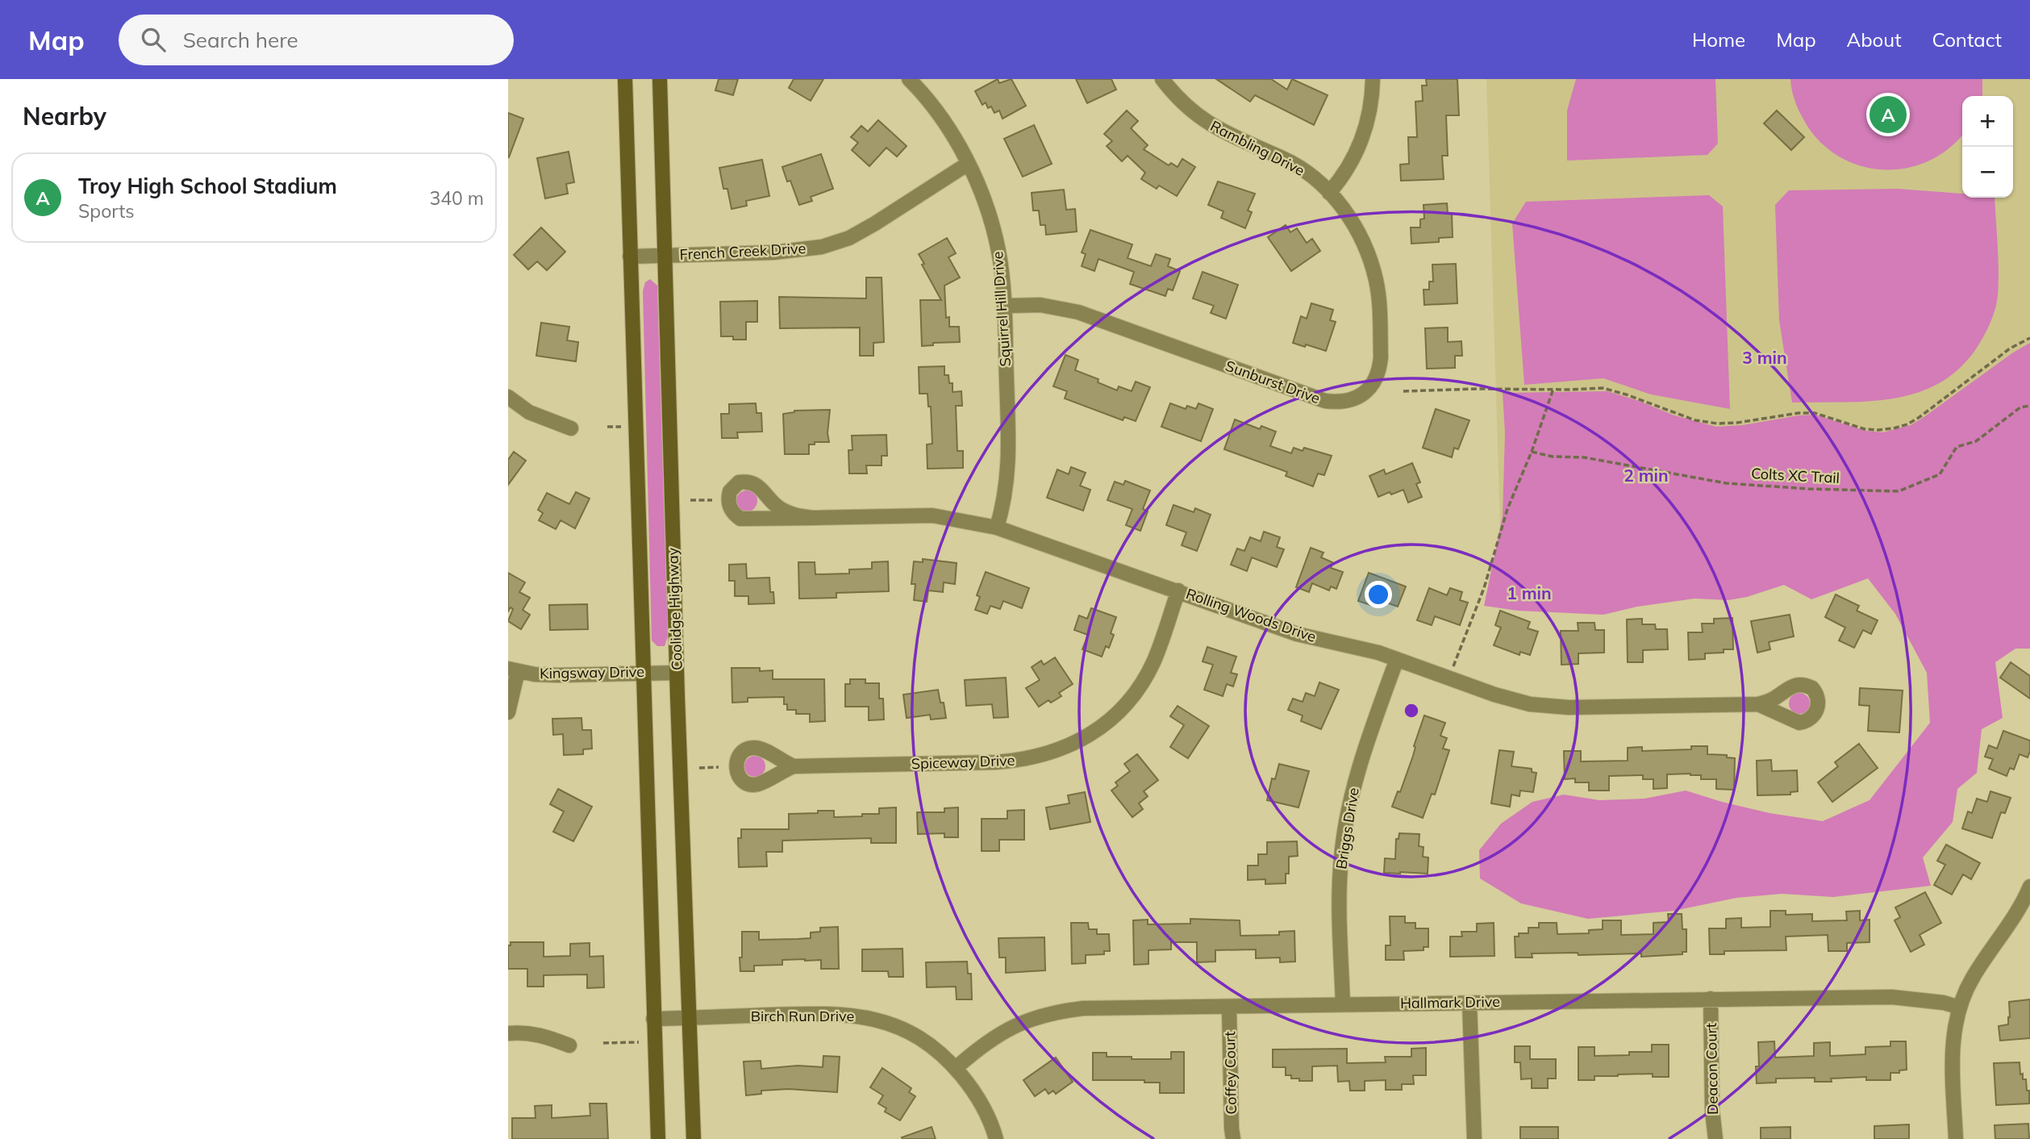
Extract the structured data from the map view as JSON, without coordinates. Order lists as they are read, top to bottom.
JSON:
{
  "streets": {
    "main road": ["Coolidge Highway"],
    "street": [
      "Rambling Drive",
      "French Creek Drive",
      "Squirrel Hill Drive",
      "Sunburst Drive",
      "Rolling Woods Drive",
      "Kingsway Drive",
      "Spiceway Drive",
      "Briggs Drive",
      "Hallmark Drive",
      "Birch Run Drive",
      "Deacon Court",
      "Coffey Court"
    ],
    "path": ["Colts XC Trail"]
  },
  "crossings": [
    ["Rambling Drive", "Sunburst Drive"],
    ["French Creek Drive", "Squirrel Hill Drive"],
    ["French Creek Drive", "Coolidge Highway"],
    ["Squirrel Hill Drive", "Sunburst Drive"],
    ["Squirrel Hill Drive", "Rolling Woods Drive"],
    ["Coolidge Highway", "Kingsway Drive"],
    ["Coolidge Highway", "Birch Run Drive"],
    ["Rolling Woods Drive", "Spiceway Drive"],
    ["Rolling Woods Drive", "Briggs Drive"],
    ["Briggs Drive", "Hallmark Drive"],
    ["Hallmark Drive", "Birch Run Drive"],
    ["Hallmark Drive", "Deacon Court"],
    ["Hallmark Drive", "Coffey Court"]
  ],
  "page": {
    "header": "Map",
    "search": "Search here",
    "nav": [
      "Home",
      "Map",
      "About",
      "Contact"
    ],
    "heading": "Nearby",
    "pins": "A",
    "map_buttons": ["+", "−"],
    "list": [
      {
        "mark": "A",
        "name": "Troy High School Stadium",
        "note": "Sports",
        "value": "340 m"
      }
    ]
  },
  "rings": ["3 min", "2 min", "1 min"]
}
